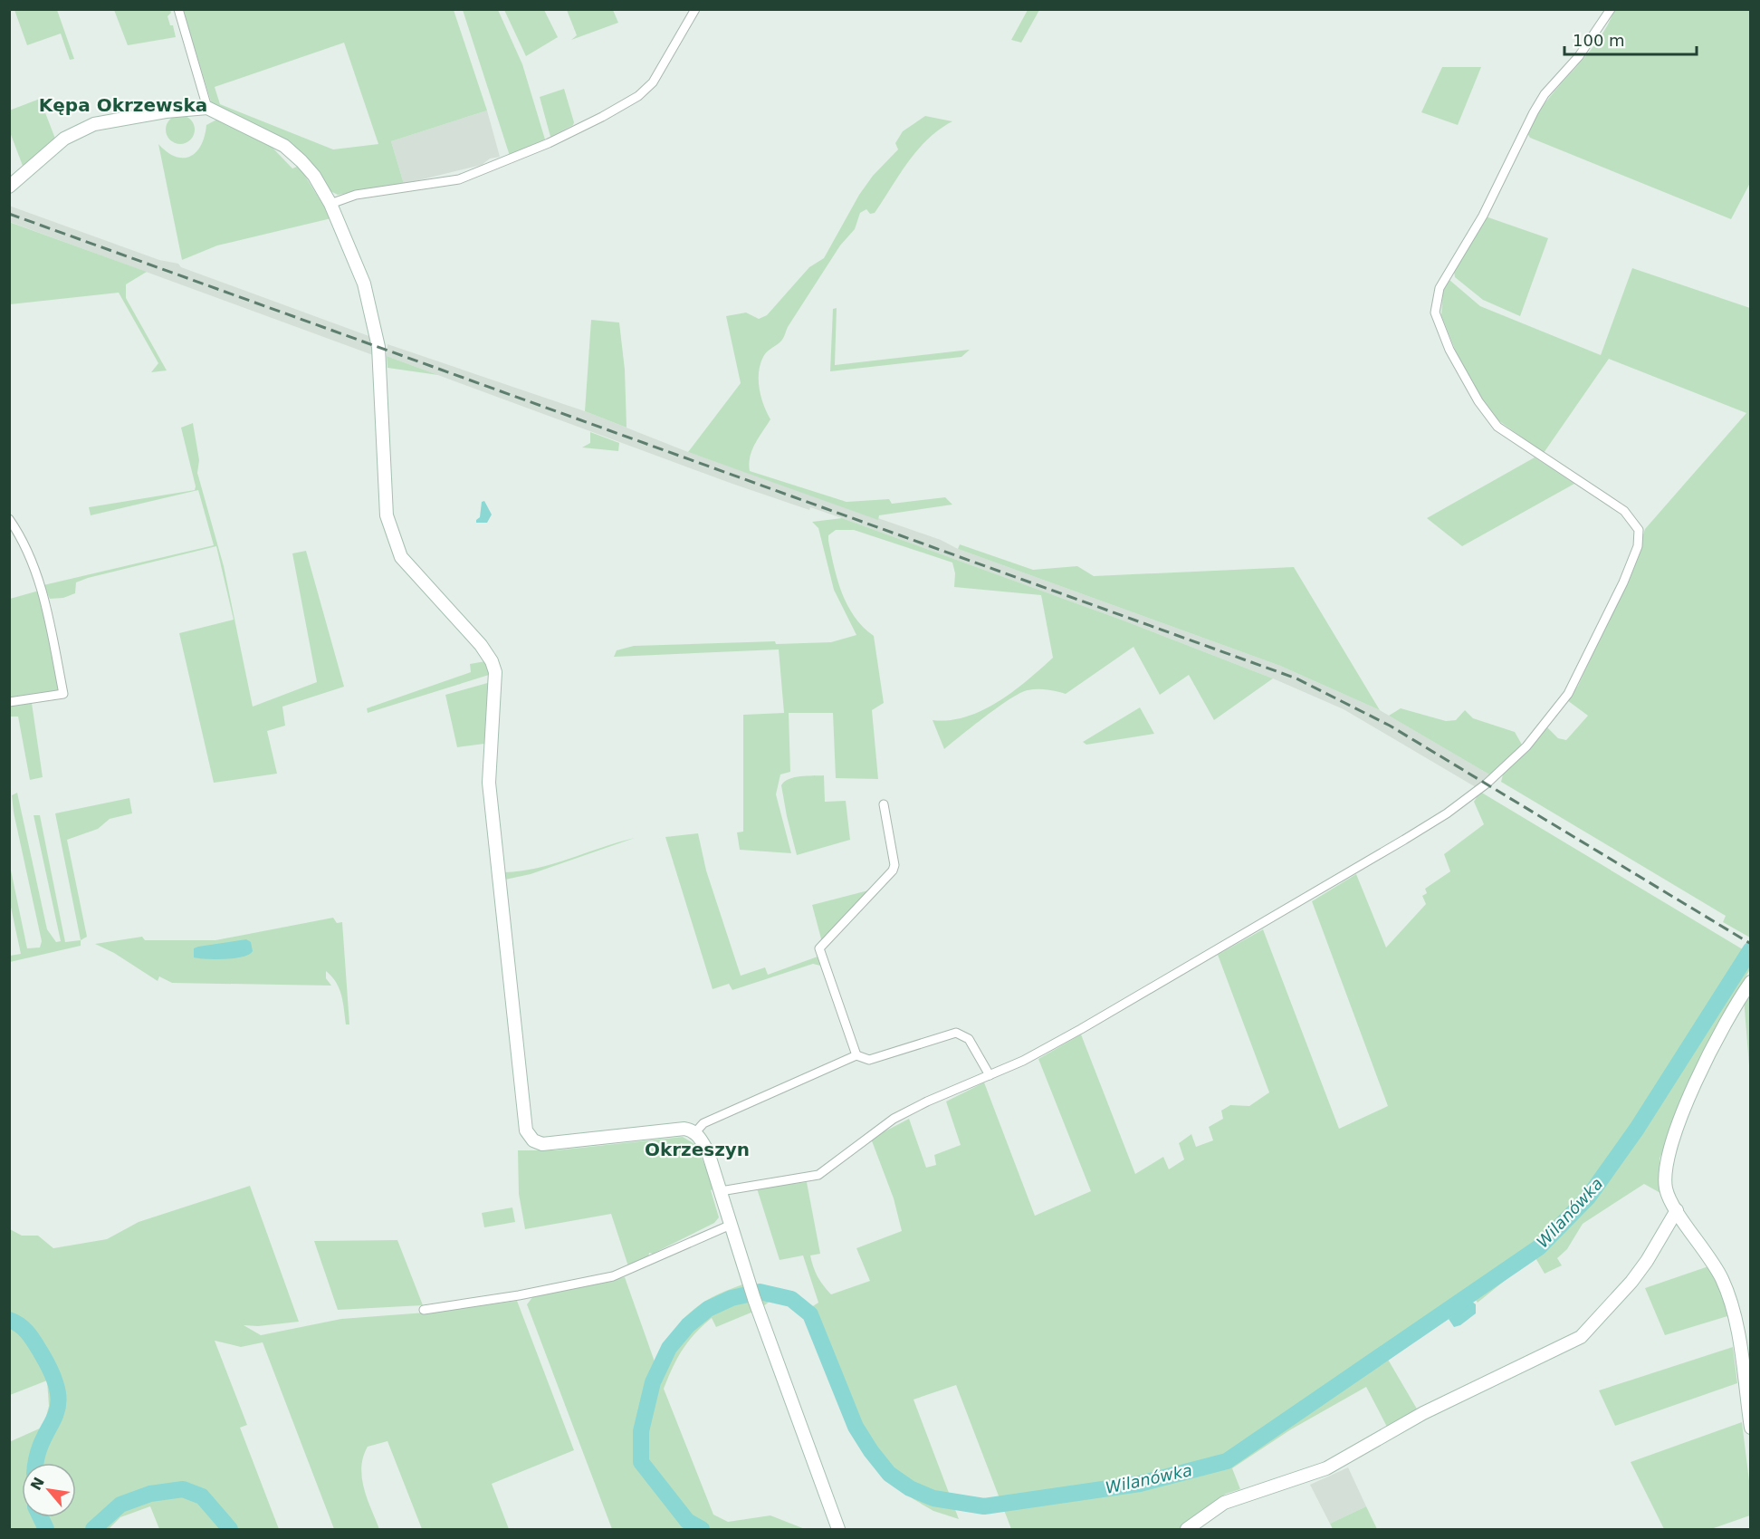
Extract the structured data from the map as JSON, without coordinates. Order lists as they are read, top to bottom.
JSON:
{
  "districts": ["Kępa Okrzewska", "Okrzeszyn"],
  "water": ["Wilanówka"],
  "scale_bar": "100 m",
  "north": "top left"
}
